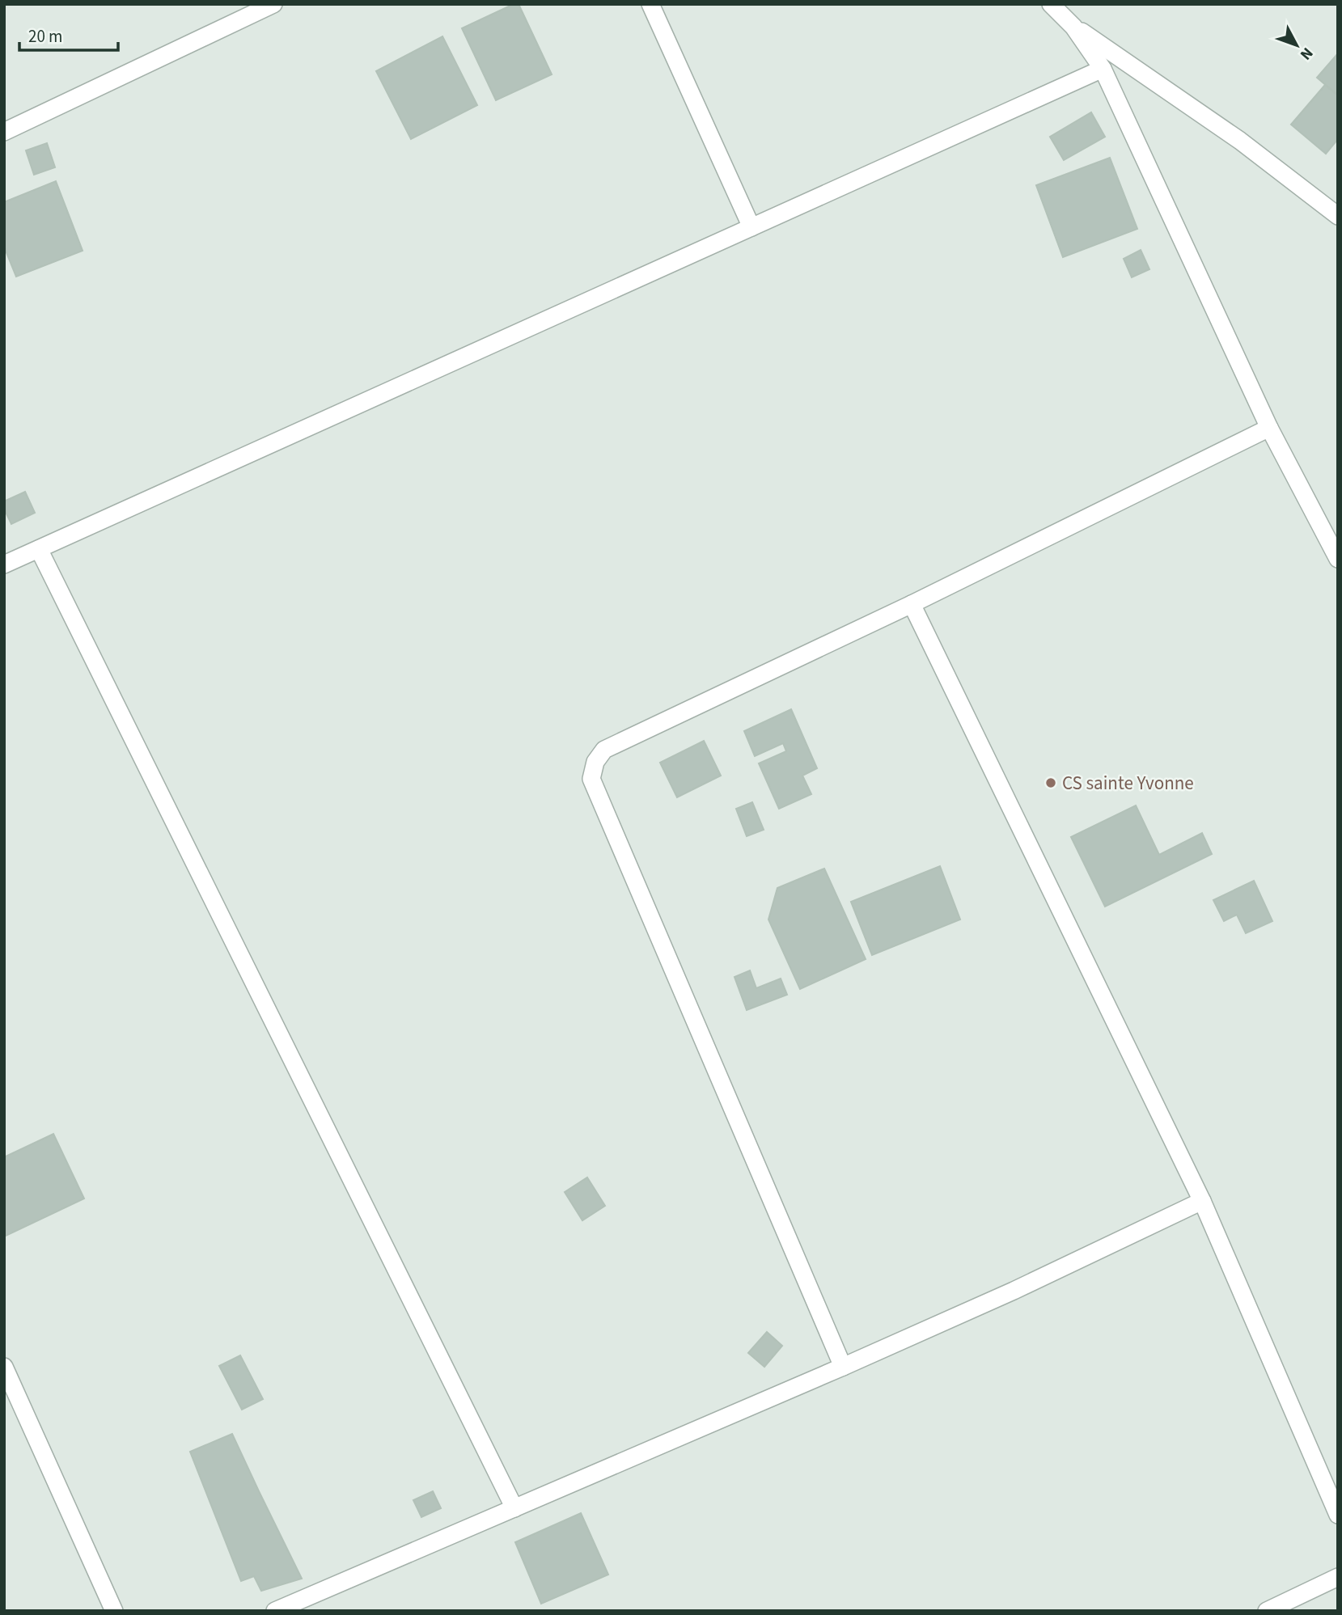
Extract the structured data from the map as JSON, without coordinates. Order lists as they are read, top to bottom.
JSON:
{
  "places": ["CS sainte Yvonne"],
  "scale_bar": "20 m",
  "north": "bottom right"
}
